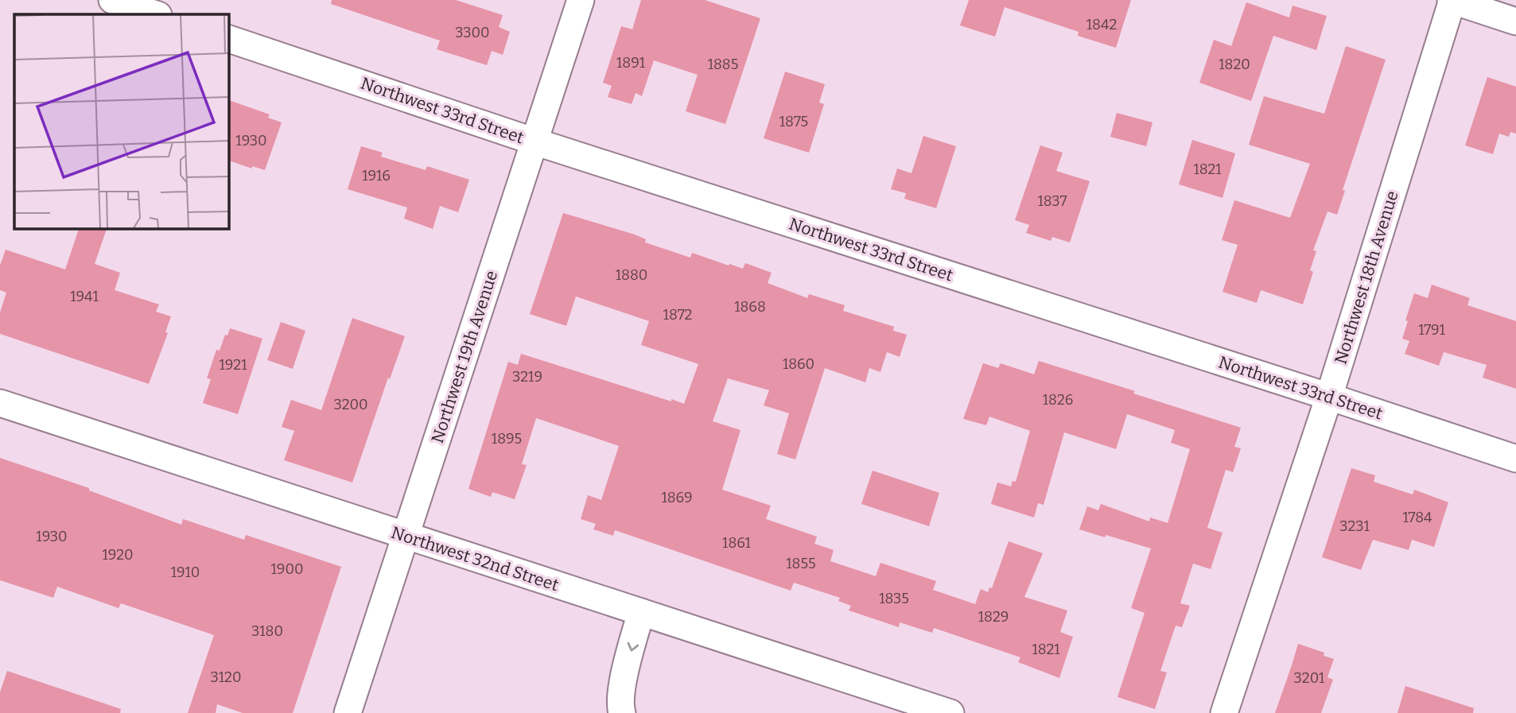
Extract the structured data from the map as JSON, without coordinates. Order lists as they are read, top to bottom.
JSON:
{
  "streets": {
    "street": [
      "Northwest 33rd Street",
      "Northwest 18th Avenue",
      "Northwest 19th Avenue",
      "Northwest 32nd Street"
    ]
  },
  "crossings": [
    ["Northwest 33rd Street", "Northwest 18th Avenue"],
    ["Northwest 33rd Street", "Northwest 19th Avenue"],
    ["Northwest 19th Avenue", "Northwest 32nd Street"]
  ],
  "house_numbers": [
    "1842",
    "3300",
    "1891",
    "1885",
    "1820",
    "1875",
    "1930",
    "1821",
    "1916",
    "1837",
    "1880",
    "1941",
    "1868",
    "1872",
    "1791",
    "1860",
    "1921",
    "3219",
    "1826",
    "3200",
    "1895",
    "1869",
    "1784",
    "3231",
    "1930",
    "1861",
    "1920",
    "1855",
    "1900",
    "1910",
    "1835",
    "1829",
    "3180",
    "1821",
    "3120",
    "3201"
  ]
}
